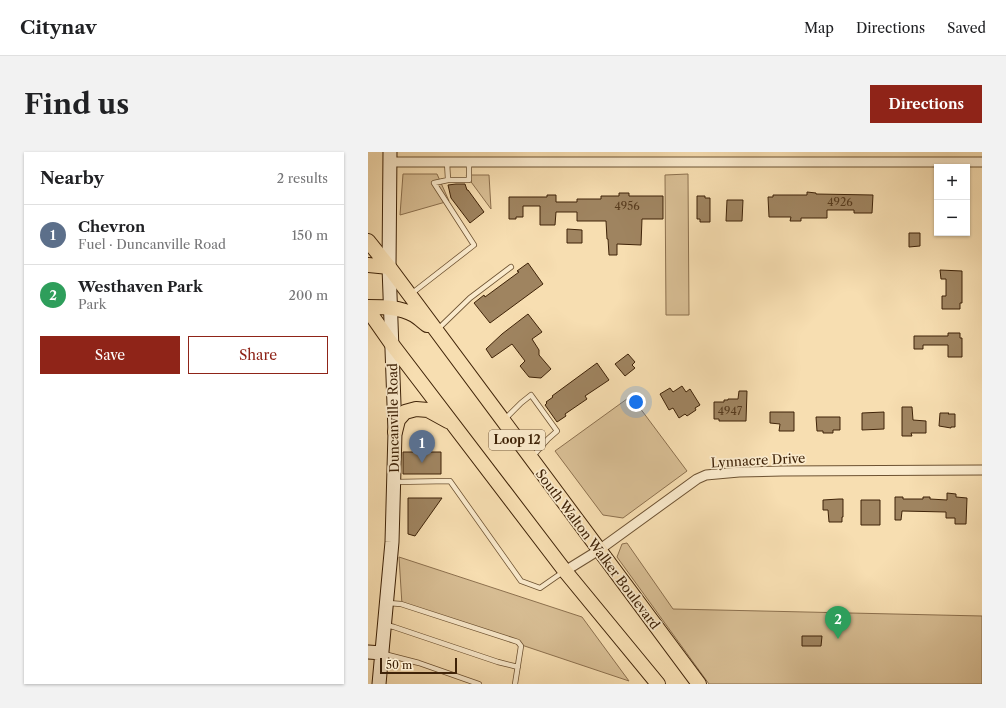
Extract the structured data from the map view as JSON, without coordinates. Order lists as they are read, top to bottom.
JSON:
{
  "streets": {
    "main road": ["Duncanville Road", "Loop 12", "South Walton Walker Boulevard"],
    "street": ["Lynnacre Drive"]
  },
  "crossings": [
    ["Duncanville Road", "Loop 12"],
    ["Duncanville Road", "South Walton Walker Boulevard"],
    ["Loop 12", "Lynnacre Drive"],
    ["Lynnacre Drive", "South Walton Walker Boulevard"]
  ],
  "house_numbers": ["4926", "4956", "4947"],
  "scale_bar": "50 m",
  "page": {
    "header": "Citynav",
    "nav": ["Map", "Directions", "Saved"],
    "buttons": [
      "Directions",
      ["Save", "Share"]
    ],
    "title": "Find us",
    "heading": ["Nearby", "2 results"],
    "map_buttons": ["+", "−"],
    "list": [
      {
        "mark": "1",
        "name": "Chevron",
        "note": "Fuel · Duncanville Road",
        "value": "150 m"
      },
      {
        "mark": "2",
        "name": "Westhaven Park",
        "note": "Park",
        "value": "200 m"
      }
    ],
    "pins": ["1", "2"],
    "scale": "50 m"
  }
}
